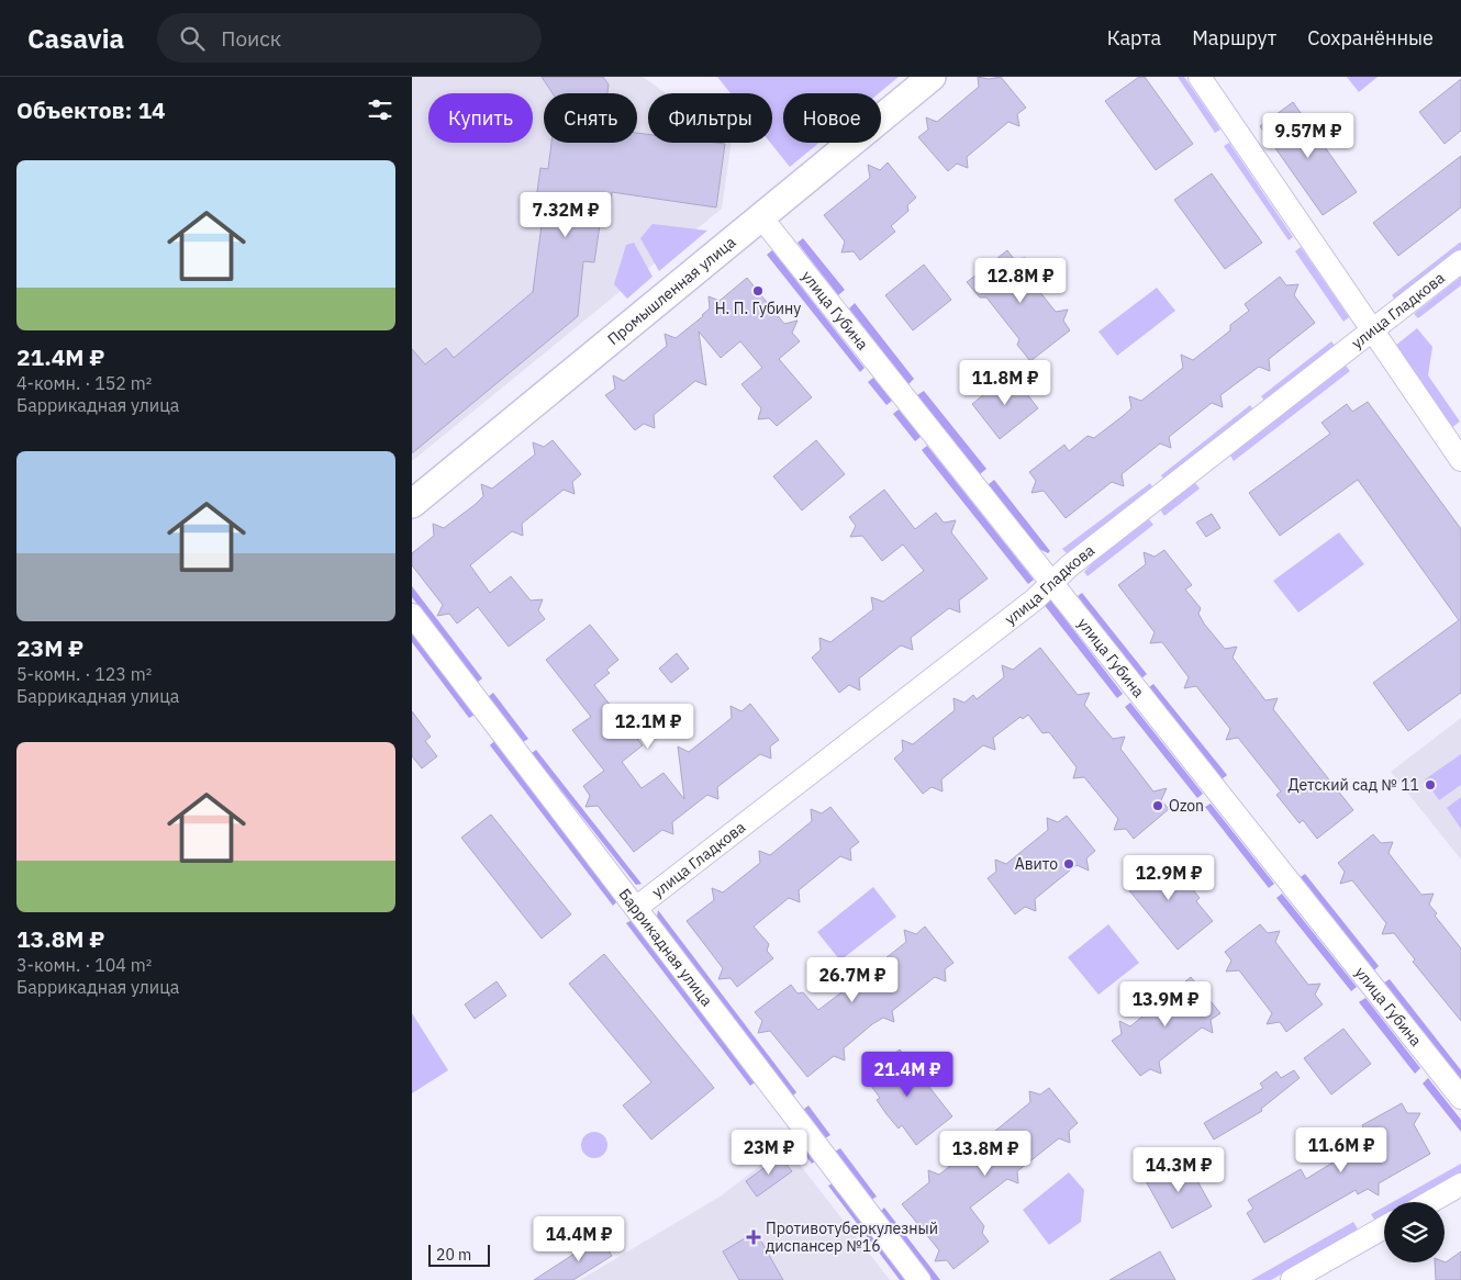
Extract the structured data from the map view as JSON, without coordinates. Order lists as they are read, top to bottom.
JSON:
{
  "streets": {
    "street": [
      "Промышленная улица",
      "улица Губина",
      "улица Гладкова",
      "Баррикадная улица"
    ]
  },
  "crossings": [
    ["Промышленная улица", "улица Губина"],
    ["улица Губина", "улица Гладкова"],
    ["улица Гладкова", "Баррикадная улица"]
  ],
  "places": {
    "other": [
      "Н. П. Губину",
      "Детский сад № 11",
      "Ozon",
      "Авито"
    ],
    "health": ["Противотуберкулезный диспансер №16"]
  },
  "scale_bar": "20 m",
  "page": {
    "header": "Casavia",
    "search": "Поиск",
    "nav": ["Карта", "Маршрут", "Сохранённые"],
    "heading": "Объектов: 14",
    "chip": [
      "Купить",
      "Снять",
      "Фильтры",
      "Новое"
    ],
    "price": [
      "9.57M ₽",
      "7.32M ₽",
      "12.8M ₽",
      "11.8M ₽",
      "12.1M ₽",
      "12.9M ₽",
      "26.7M ₽",
      "13.9M ₽",
      "21.4M ₽",
      "11.6M ₽",
      "23M ₽",
      "13.8M ₽",
      "14.3M ₽",
      "14.4M ₽"
    ],
    "list": [
      {
        "name": "21.4M ₽",
        "note": "4-комн. · 152 m² · Баррикадная улица"
      },
      {
        "name": "23M ₽",
        "note": "5-комн. · 123 m² · Баррикадная улица"
      },
      {
        "name": "13.8M ₽",
        "note": "3-комн. · 104 m² · Баррикадная улица"
      }
    ],
    "scale": "20 m"
  }
}
